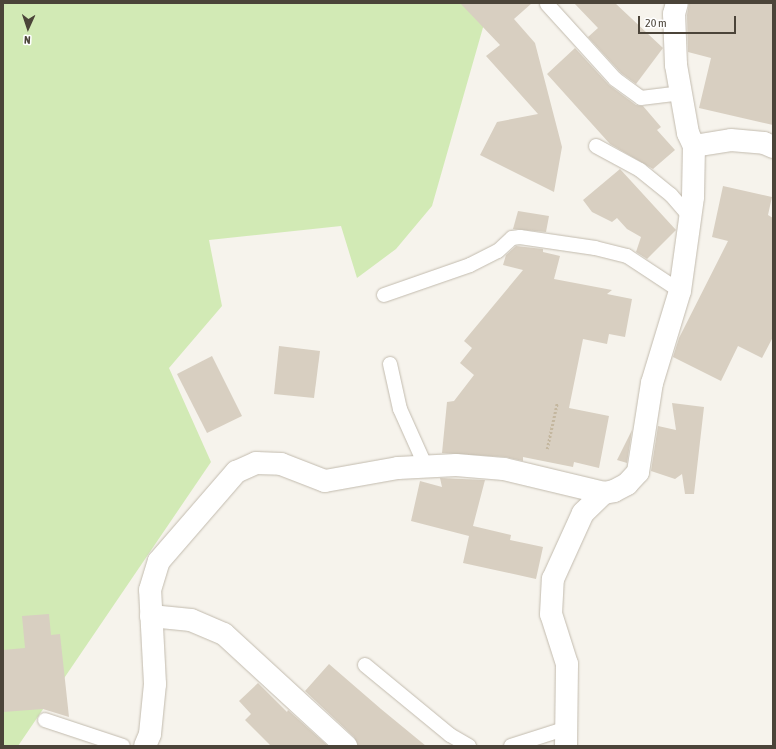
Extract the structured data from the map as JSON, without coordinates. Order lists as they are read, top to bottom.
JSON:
{
  "scale_bar": "20 m",
  "north": "bottom"
}
